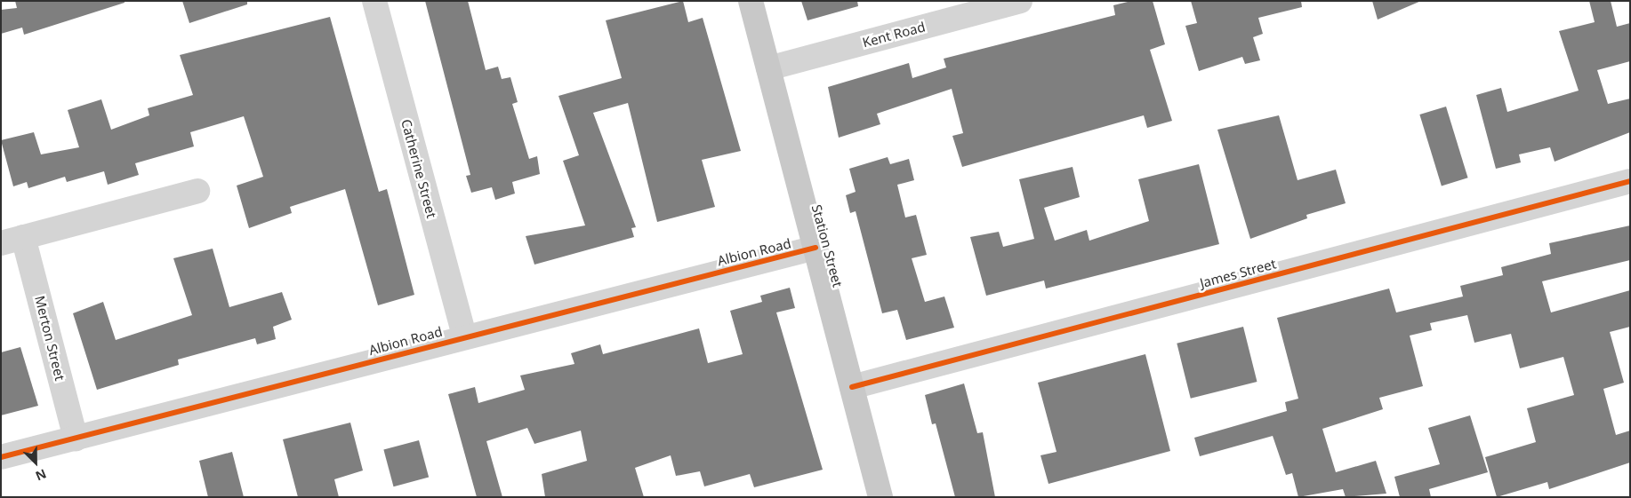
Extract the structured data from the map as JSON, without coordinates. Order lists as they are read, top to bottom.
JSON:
{
  "streets": {
    "main road": ["Station Street"],
    "street": [
      "Kent Road",
      "Catherine Street",
      "Albion Road",
      "James Street",
      "Merton Street"
    ]
  },
  "crossings": [
    ["Kent Road", "Station Street"],
    ["Catherine Street", "Albion Road"],
    ["Station Street", "Albion Road"],
    ["Station Street", "James Street"],
    ["Albion Road", "Merton Street"]
  ],
  "north": "bottom right"
}
